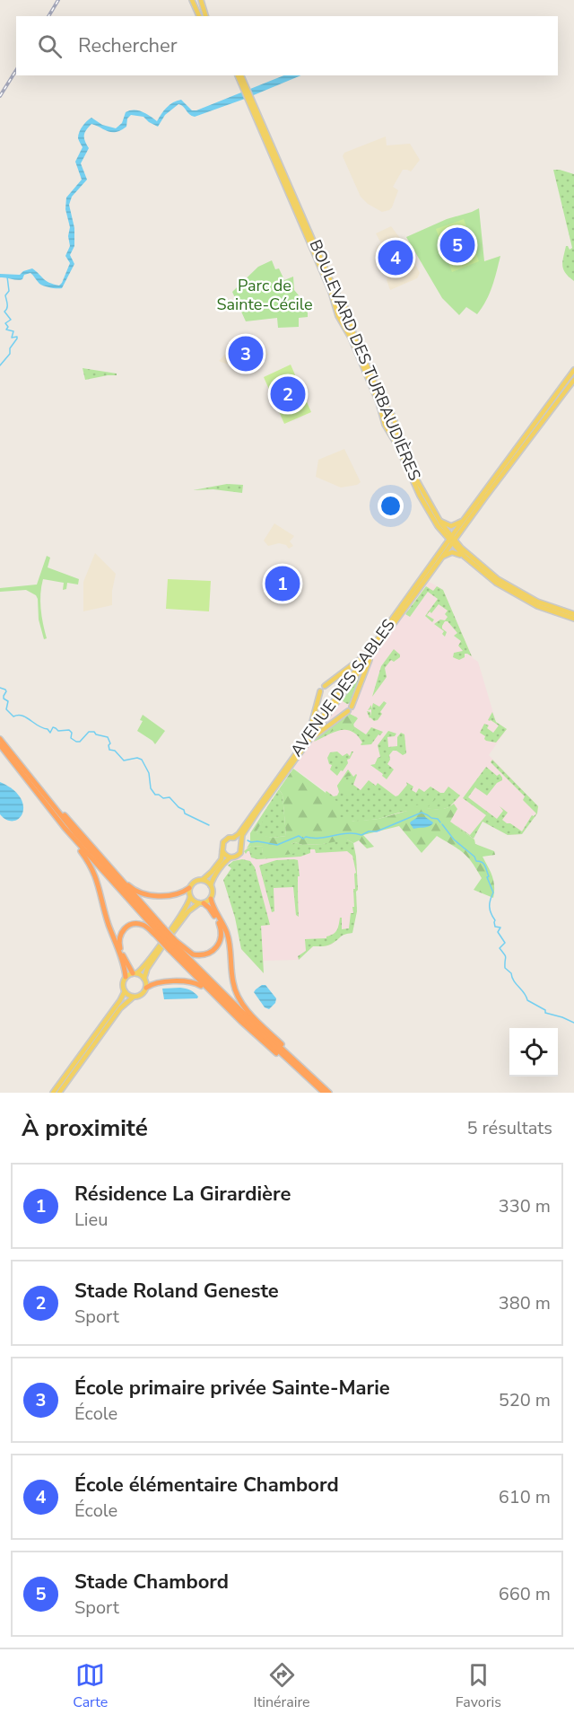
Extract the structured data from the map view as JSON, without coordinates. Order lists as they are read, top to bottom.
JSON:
{
  "streets": {
    "main road": ["BOULEVARD DES TURBAUDIÈRES", "AVENUE DES SABLES"]
  },
  "crossings": [
    ["BOULEVARD DES TURBAUDIÈRES", "AVENUE DES SABLES"]
  ],
  "parks": ["Parc de Sainte-Cécile"],
  "page": {
    "search": "Rechercher",
    "pins": [
      "5",
      "4",
      "3",
      "2",
      "1"
    ],
    "heading": ["À proximité", "5 résultats"],
    "list": [
      {
        "mark": "1",
        "name": "Résidence La Girardière",
        "note": "Lieu",
        "value": "330 m"
      },
      {
        "mark": "2",
        "name": "Stade Roland Geneste",
        "note": "Sport",
        "value": "380 m"
      },
      {
        "mark": "3",
        "name": "École primaire privée Sainte-Marie",
        "note": "École",
        "value": "520 m"
      },
      {
        "mark": "4",
        "name": "École élémentaire Chambord",
        "note": "École",
        "value": "610 m"
      },
      {
        "mark": "5",
        "name": "Stade Chambord",
        "note": "Sport",
        "value": "660 m"
      }
    ],
    "nav": ["Carte", "Itinéraire", "Favoris"]
  }
}
